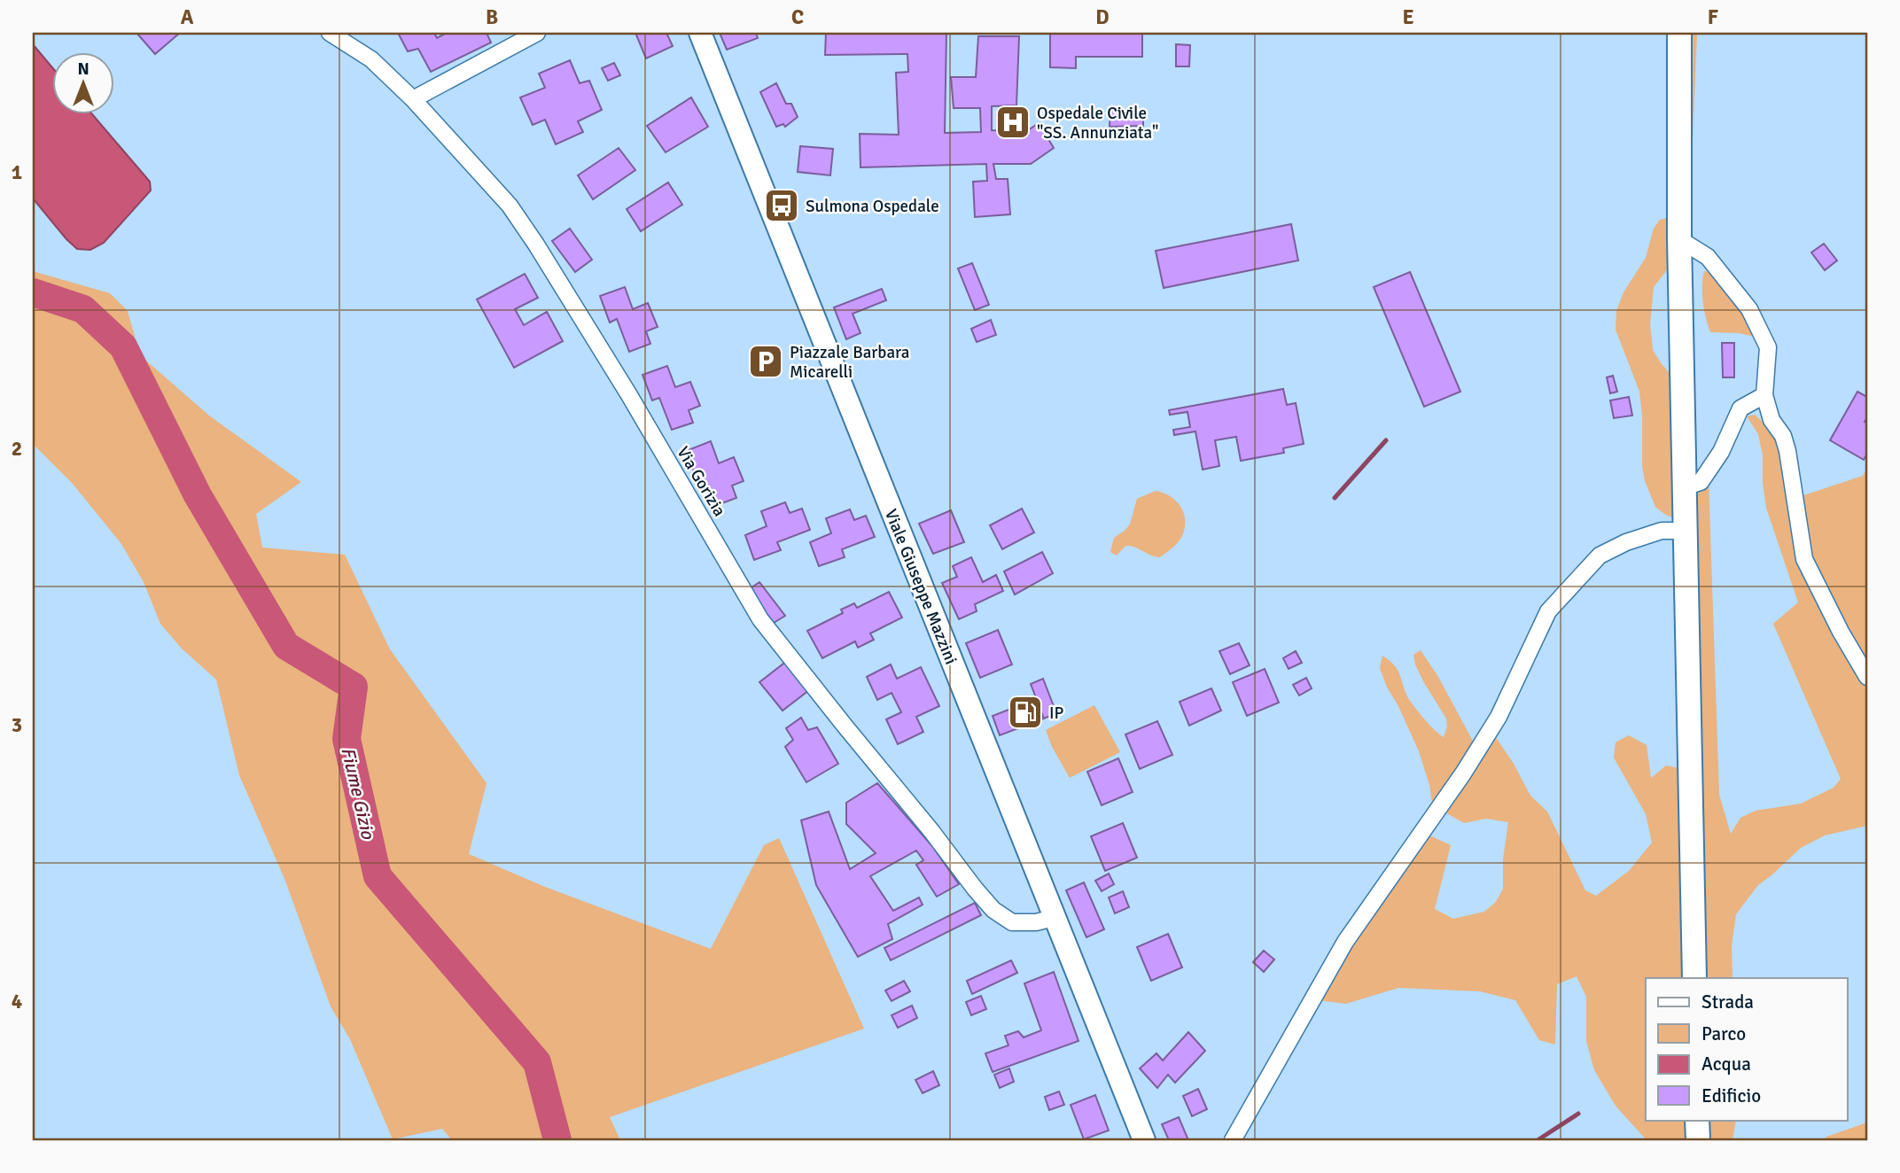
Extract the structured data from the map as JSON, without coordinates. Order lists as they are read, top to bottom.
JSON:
{
  "streets": {
    "main road": ["Viale Giuseppe Mazzini"],
    "street": ["Via Gorizia"]
  },
  "crossings": [
    ["Via Gorizia", "Viale Giuseppe Mazzini"]
  ],
  "water": ["Fiume Gizio"],
  "places": {
    "hospital": ["Ospedale Civile \"SS. Annunziata\""],
    "bus stop": ["Sulmona Ospedale"],
    "parking": ["Piazzale Barbara Micarelli"],
    "fuel station": ["IP"]
  },
  "legend": [
    "Strada",
    "Parco",
    "Acqua",
    "Edificio"
  ],
  "north": "top",
  "grid": {
    "columns": [
      "A",
      "B",
      "C",
      "D",
      "E",
      "F"
    ],
    "rows": [
      "1",
      "2",
      "3",
      "4"
    ]
  }
}
